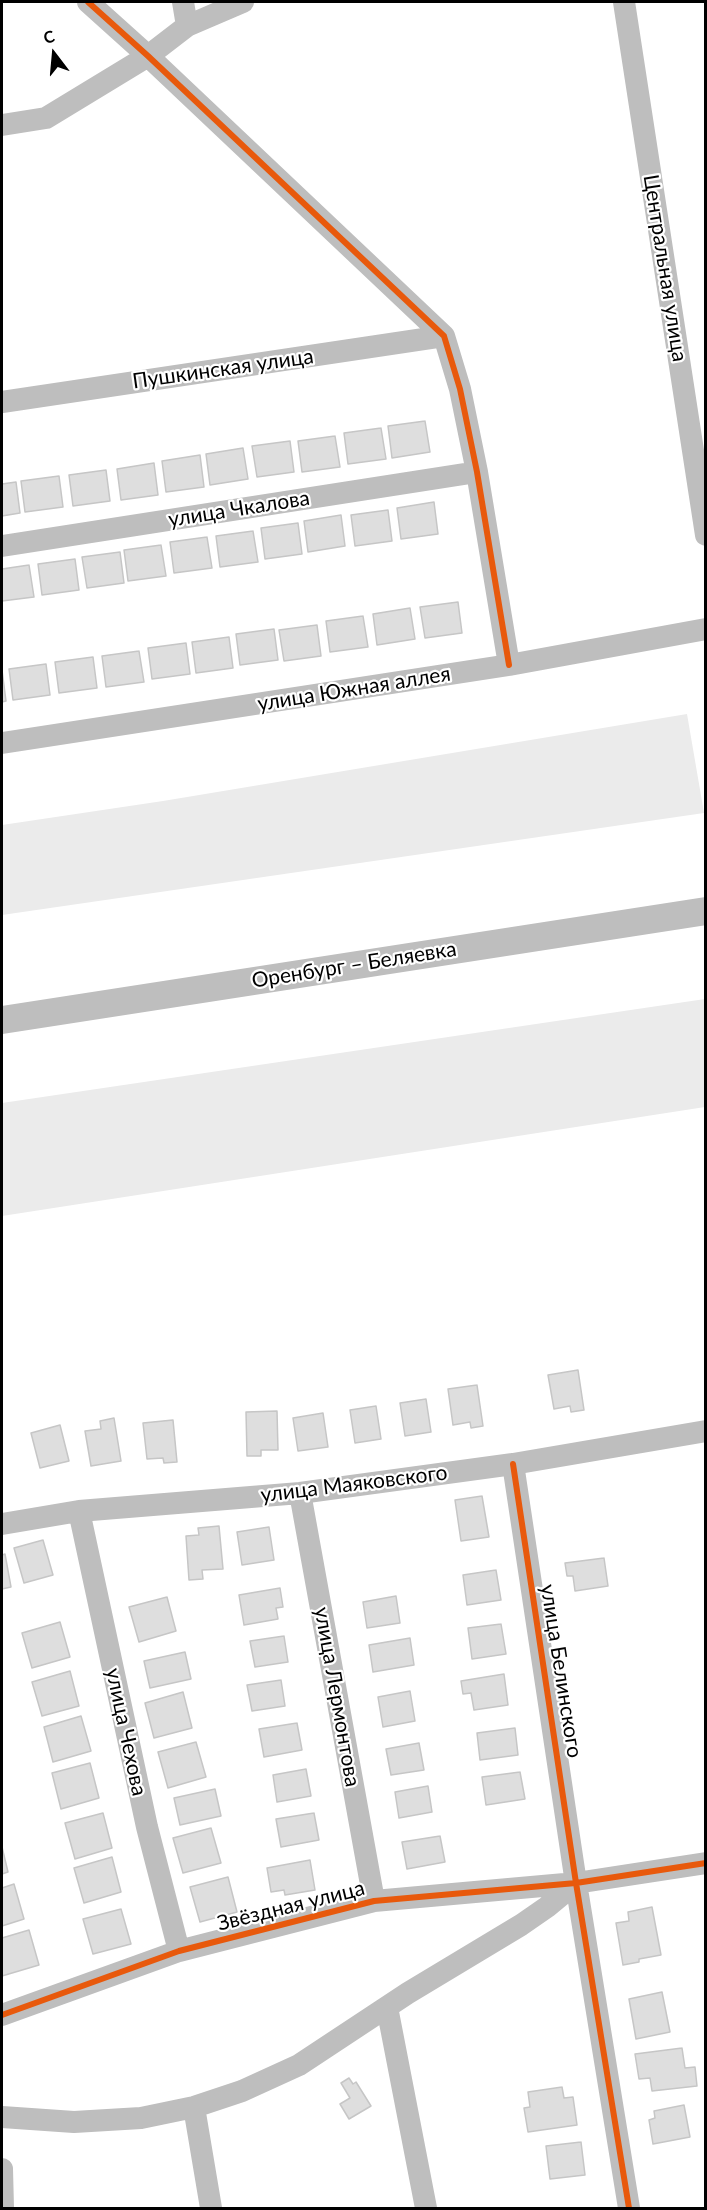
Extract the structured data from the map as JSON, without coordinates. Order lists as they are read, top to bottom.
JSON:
{
  "streets": {
    "main road": ["Оренбург – Беляевка"],
    "street": [
      "Центральная улица",
      "Пушкинская улица",
      "улица Чкалова",
      "улица Южная аллея",
      "улица Маяковского",
      "улица Белинского",
      "улица Лермонтова",
      "улица Чехова",
      "Звёздная улица"
    ]
  },
  "crossings": [
    ["улица Маяковского", "улица Белинского"],
    ["улица Маяковского", "улица Лермонтова"],
    ["улица Маяковского", "улица Чехова"],
    ["улица Белинского", "Звёздная улица"],
    ["улица Лермонтова", "Звёздная улица"],
    ["улица Чехова", "Звёздная улица"]
  ],
  "north": "top"
}
